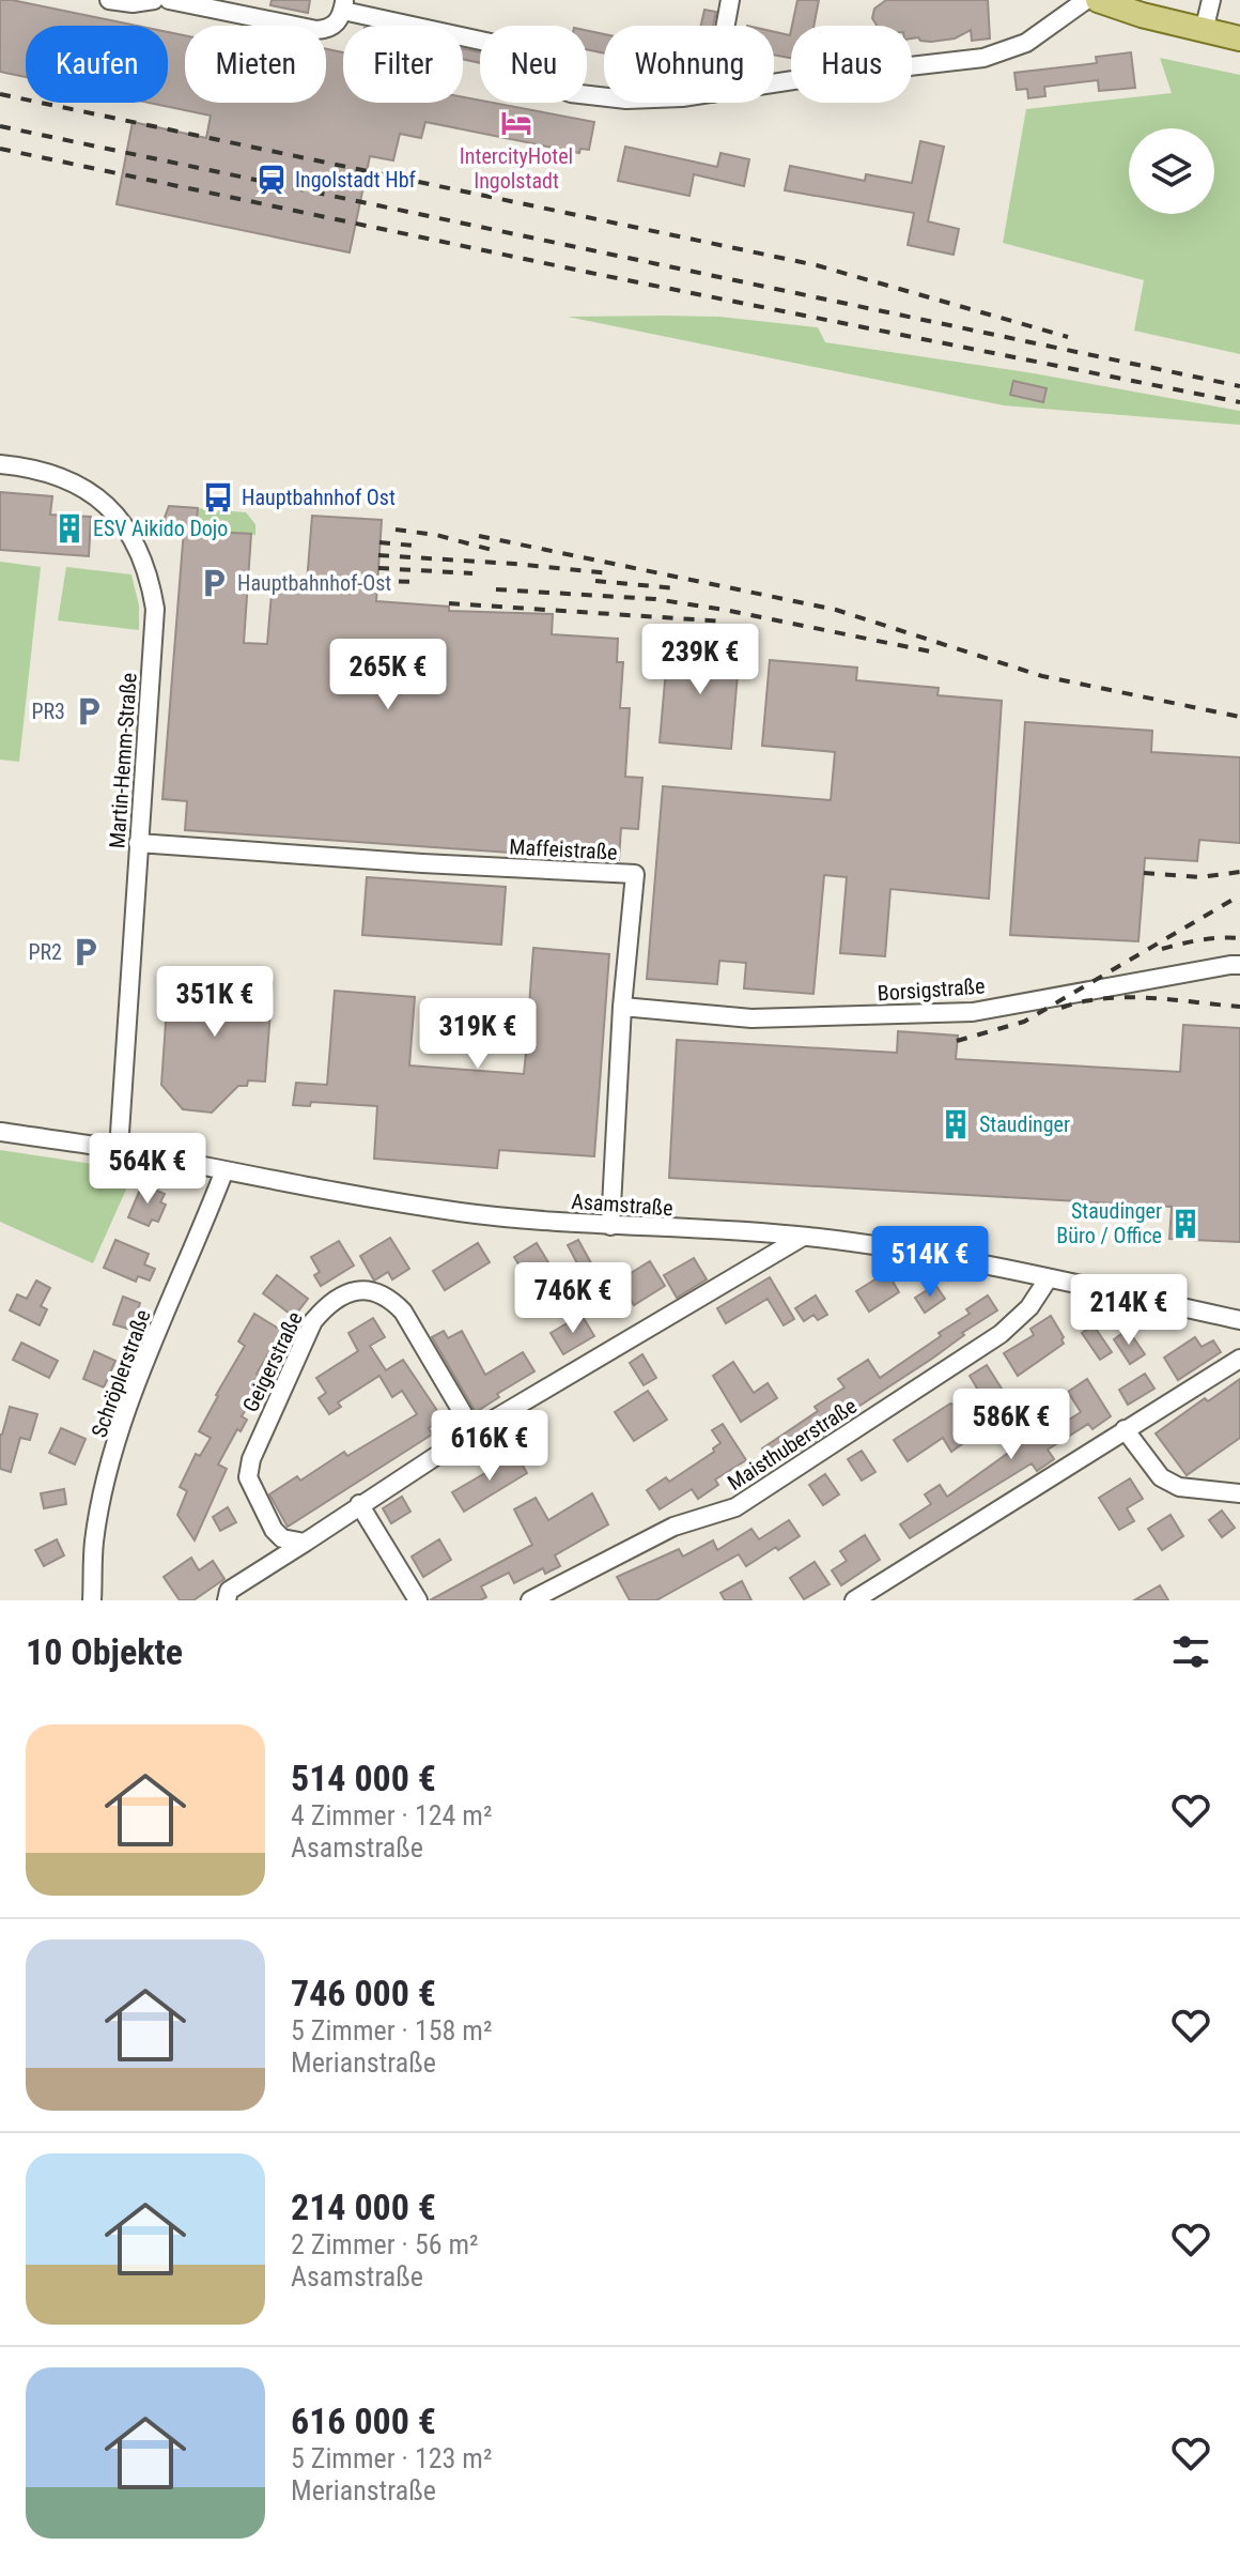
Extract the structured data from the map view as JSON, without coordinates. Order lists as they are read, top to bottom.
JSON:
{
  "streets": {
    "street": [
      "Martin-Hemm-Straße",
      "Maffeistraße",
      "Borsigstraße",
      "Asamstraße",
      "Geigerstraße",
      "Schröplerstraße",
      "Maisthuberstraße"
    ]
  },
  "crossings": [
    ["Martin-Hemm-Straße", "Maffeistraße"],
    ["Martin-Hemm-Straße", "Asamstraße"],
    ["Maffeistraße", "Borsigstraße"],
    ["Maffeistraße", "Asamstraße"],
    ["Asamstraße", "Schröplerstraße"],
    ["Asamstraße", "Maisthuberstraße"]
  ],
  "places": {
    "hotel": ["IntercityHotel Ingolstadt"],
    "station": ["Ingolstadt Hbf"],
    "bus stop": ["Hauptbahnhof Ost"],
    "building": ["ESV Aikido Dojo", "Staudinger", "Staudinger Büro / Office"],
    "parking": ["Hauptbahnhof-Ost", "PR3", "PR2"]
  },
  "page": {
    "chip": [
      "Kaufen",
      "Mieten",
      "Filter",
      "Neu",
      "Wohnung",
      "Haus"
    ],
    "price": [
      "239K €",
      "265K €",
      "351K €",
      "319K €",
      "564K €",
      "514K €",
      "746K €",
      "214K €",
      "586K €",
      "616K €"
    ],
    "heading": "10 Objekte",
    "list": [
      {
        "name": "514 000 €",
        "note": "4 Zimmer · 124 m² · Asamstraße"
      },
      {
        "name": "746 000 €",
        "note": "5 Zimmer · 158 m² · Merianstraße"
      },
      {
        "name": "214 000 €",
        "note": "2 Zimmer · 56 m² · Asamstraße"
      },
      {
        "name": "616 000 €",
        "note": "5 Zimmer · 123 m² · Merianstraße"
      }
    ]
  }
}
